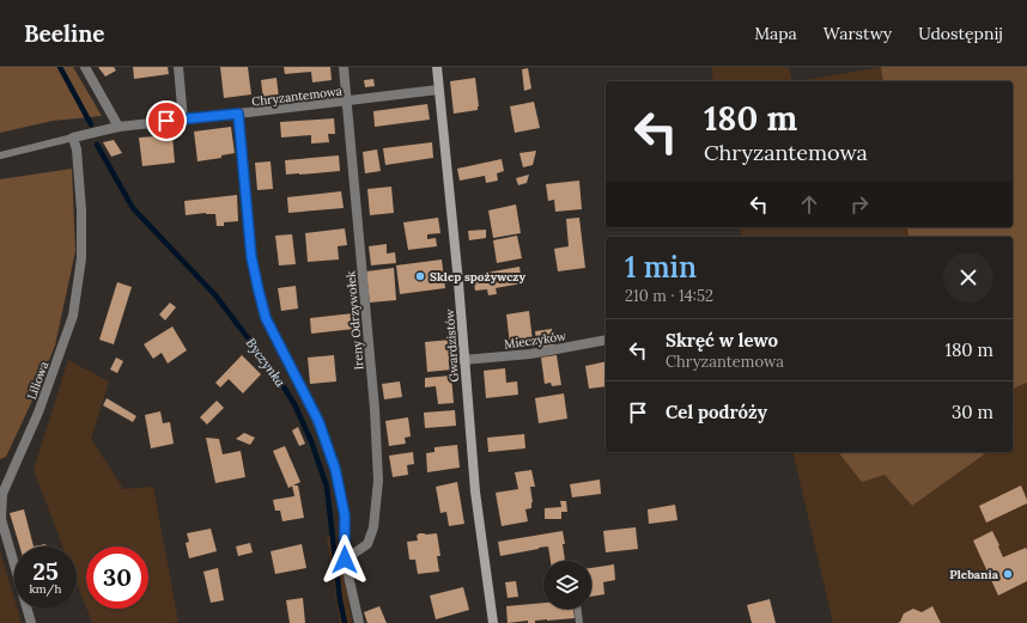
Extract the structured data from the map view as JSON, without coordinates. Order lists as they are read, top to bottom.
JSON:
{
  "streets": {
    "street": [
      "Chryzantemowa",
      "Ireny Odrzywołek",
      "Mieczyków",
      "Gwardzistów",
      "Liliowa"
    ]
  },
  "crossings": [
    ["Chryzantemowa", "Ireny Odrzywołek"],
    ["Chryzantemowa", "Gwardzistów"],
    ["Chryzantemowa", "Liliowa"],
    ["Mieczyków", "Gwardzistów"]
  ],
  "water": ["Byczynka"],
  "places": ["Sklep spożywczy", "Plebania"],
  "page": {
    "header": "Beeline",
    "nav": ["Mapa", "Warstwy", "Udostępnij"],
    "turn": ["180 m", "Chryzantemowa"],
    "heading": ["1 min", "210 m · 14:52"],
    "list": [
      {
        "name": "Skręć w lewo",
        "note": "Chryzantemowa",
        "value": "180 m"
      },
      {
        "name": "Cel podróży",
        "value": "30 m"
      }
    ],
    "speed": "25 km/h",
    "limit": "30"
  }
}
